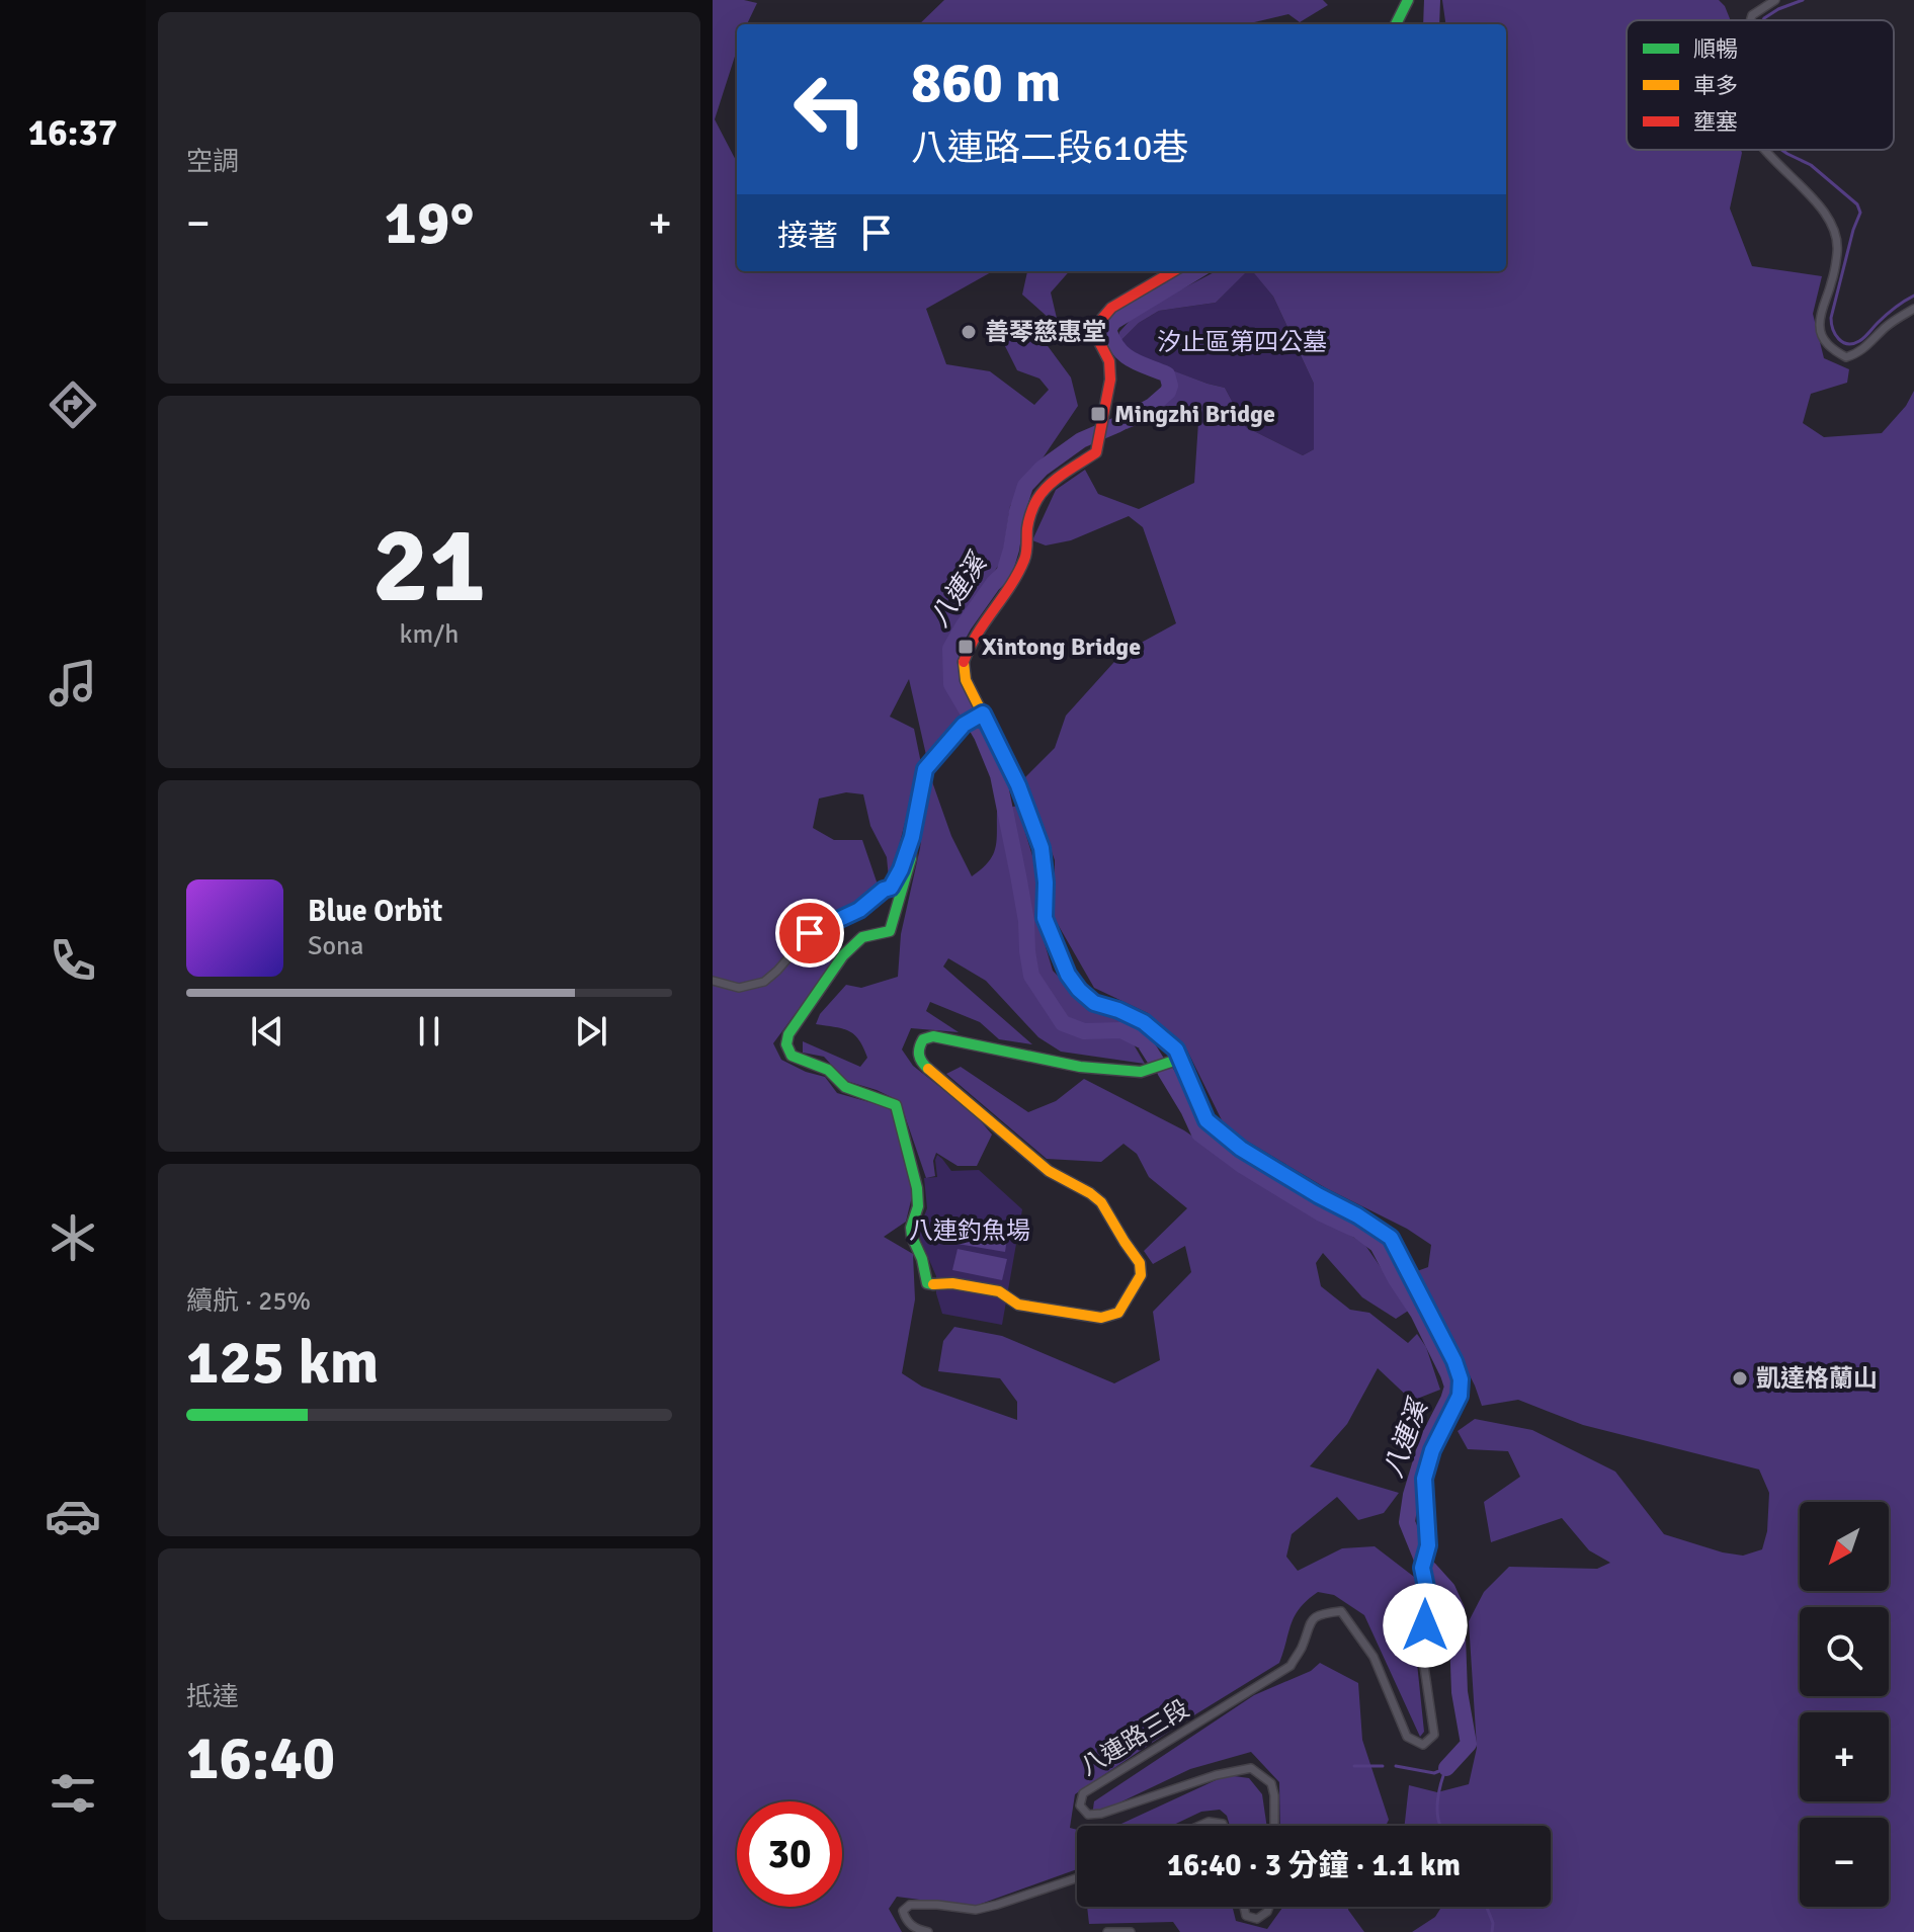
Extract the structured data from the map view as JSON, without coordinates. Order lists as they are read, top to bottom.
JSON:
{
  "streets": {
    "street": ["八連路三段"]
  },
  "water": ["八連溪"],
  "parks": ["汐止區第四公墓", "八連釣魚場"],
  "places": {
    "other": ["善琴慈惠堂", "凱達格蘭山"],
    "transit": ["Mingzhi Bridge", "Xintong Bridge"]
  },
  "legend": ["順暢", "車多", "壅塞"],
  "north": "bottom left",
  "page": {
    "tabs": "16:37",
    "tile": [
      "空調",
      ["21", "km/h"],
      ["續航 · 25%", "125 km"],
      ["抵達", "16:40"]
    ],
    "turn": ["860 m", "八連路二段610巷"],
    "heat": ["−", "19°", "+"],
    "then": "接著",
    "song": ["Blue Orbit", "Sona"],
    "map_buttons": ["+", "−"],
    "limit": "30",
    "trip": "16:40 · 3 分鐘 · 1.1 km"
  }
}
